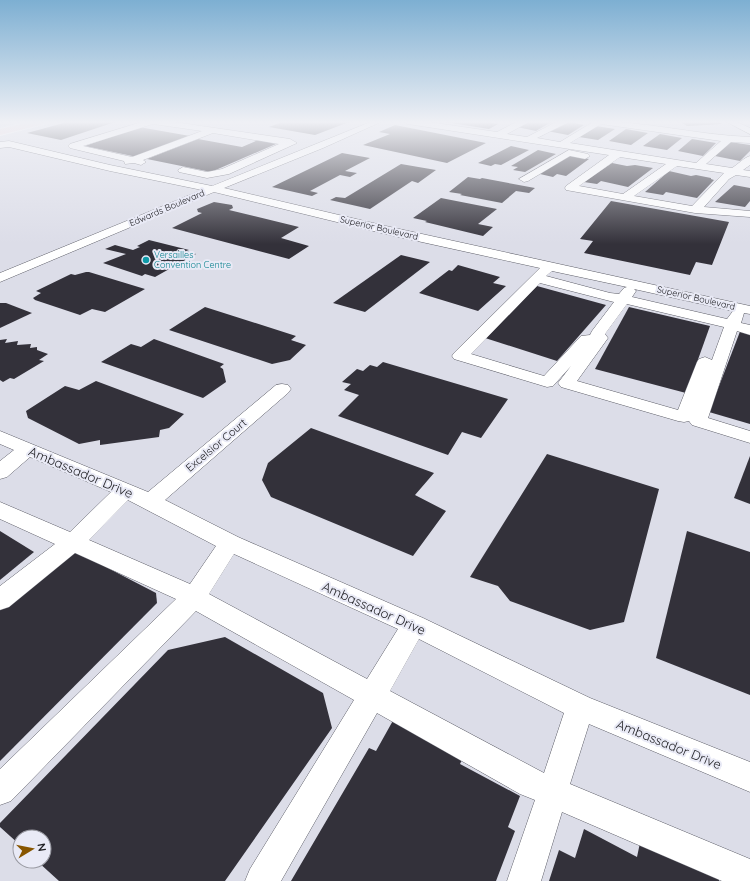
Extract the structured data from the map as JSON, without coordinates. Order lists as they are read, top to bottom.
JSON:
{
  "streets": {
    "street": [
      "Edwards Boulevard",
      "Superior Boulevard",
      "Excelsior Court",
      "Ambassador Drive"
    ]
  },
  "crossings": [
    ["Edwards Boulevard", "Superior Boulevard"],
    ["Excelsior Court", "Ambassador Drive"]
  ],
  "places": ["Versailles Convention Centre"],
  "north": "right"
}
